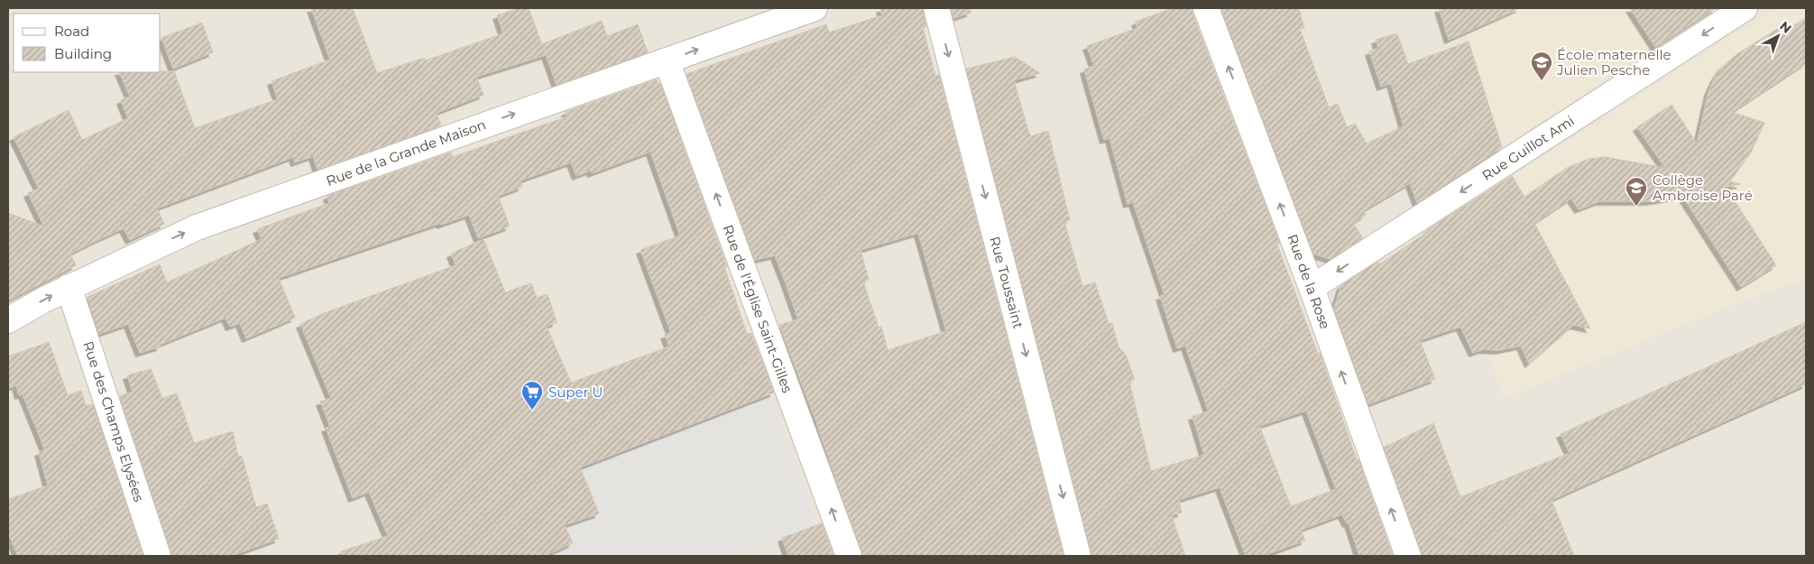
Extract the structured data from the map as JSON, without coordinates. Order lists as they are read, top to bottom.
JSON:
{
  "streets": {
    "street": [
      "Rue Guillot Ami",
      "Rue de la Grande Maison",
      "Rue de la Rose",
      "Rue Toussaint",
      "Rue de l'Église Saint-Gilles",
      "Rue des Champs Elysées"
    ]
  },
  "crossings": [
    ["Rue Guillot Ami", "Rue de la Rose"],
    ["Rue de la Grande Maison", "Rue de l'Église Saint-Gilles"],
    ["Rue de la Grande Maison", "Rue des Champs Elysées"]
  ],
  "one_way": [
    "Rue Guillot Ami",
    "Rue de la Grande Maison",
    "Rue de la Rose",
    "Rue Toussaint",
    "Rue de l'Église Saint-Gilles"
  ],
  "places": {
    "school or university": ["École maternelle Julien Pesche", "Collège Ambroise Paré"],
    "supermarket": ["Super U"]
  },
  "legend": ["Road", "Building"],
  "north": "top right"
}
